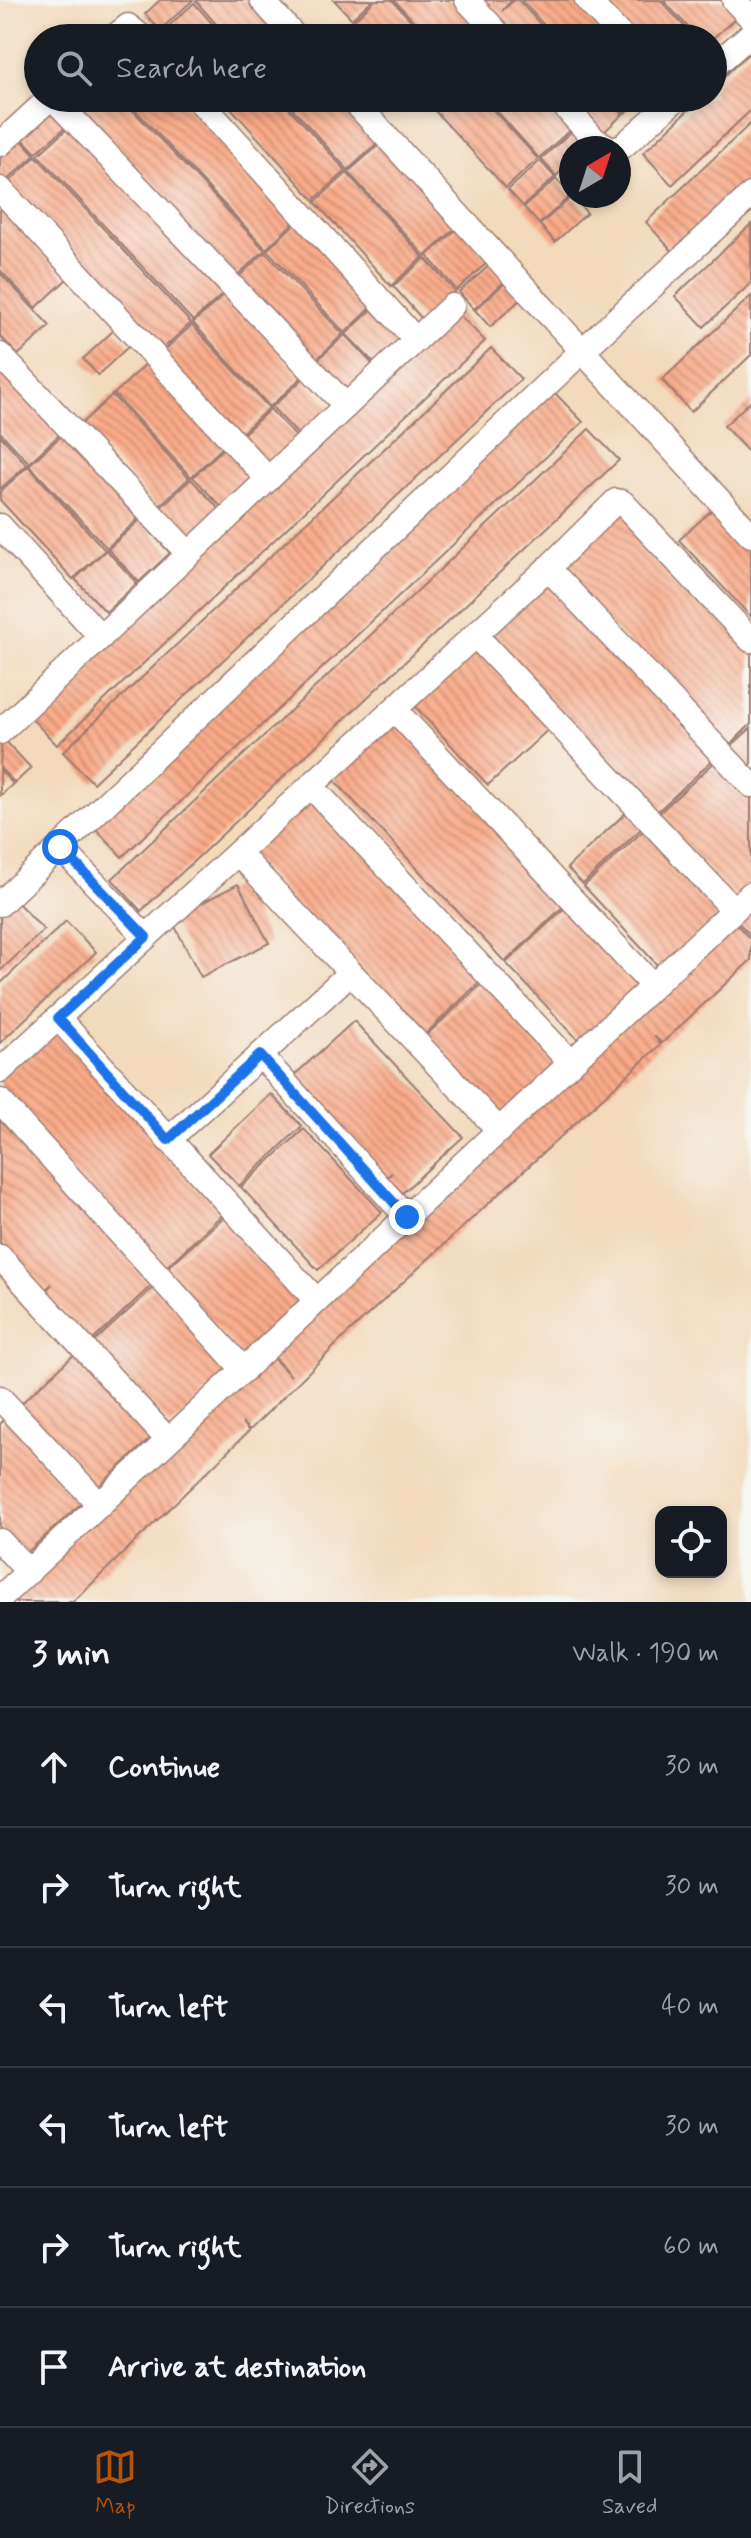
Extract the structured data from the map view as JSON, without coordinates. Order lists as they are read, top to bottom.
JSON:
{
  "north": "top right",
  "page": {
    "search": "Search here",
    "heading": ["3 min", "Walk · 190 m"],
    "list": [
      ["Continue", "30 m"],
      ["Turn right", "30 m"],
      ["Turn left", "40 m"],
      ["Turn left", "30 m"],
      ["Turn right", "60 m"],
      "Arrive at destination"
    ],
    "nav": ["Map", "Directions", "Saved"]
  }
}
